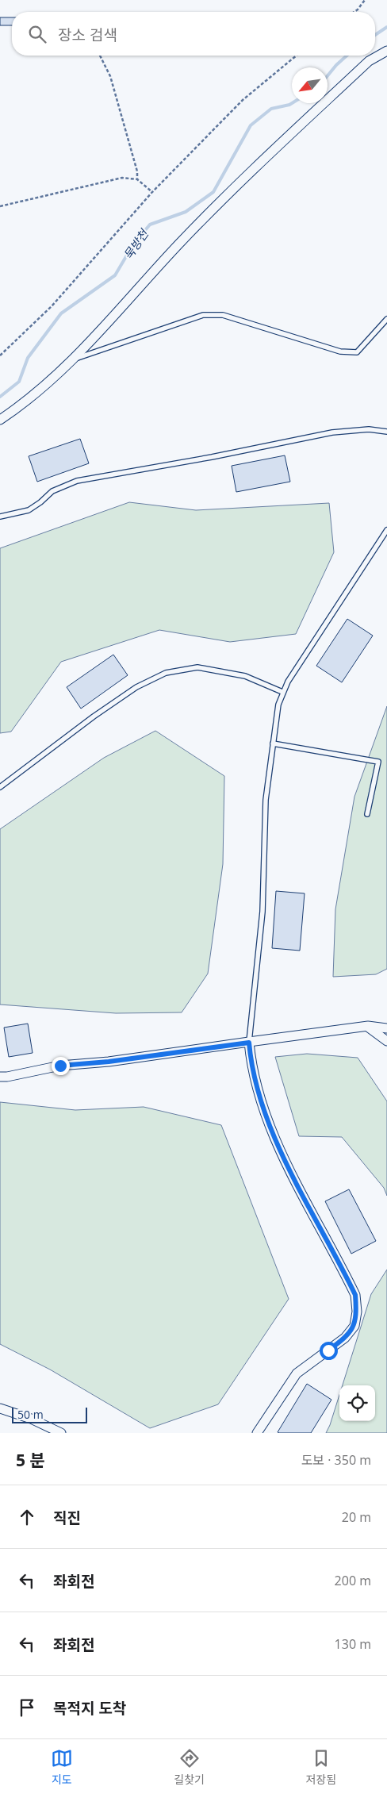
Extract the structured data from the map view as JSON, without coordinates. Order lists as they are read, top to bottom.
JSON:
{
  "water": ["묵방천"],
  "scale_bar": "50 m",
  "north": "bottom left",
  "page": {
    "search": "장소 검색",
    "scale": "50 m",
    "heading": ["5 분", "도보 · 350 m"],
    "list": [
      ["직진", "20 m"],
      ["좌회전", "200 m"],
      ["좌회전", "130 m"],
      "목적지 도착"
    ],
    "nav": ["지도", "길찾기", "저장됨"]
  }
}
